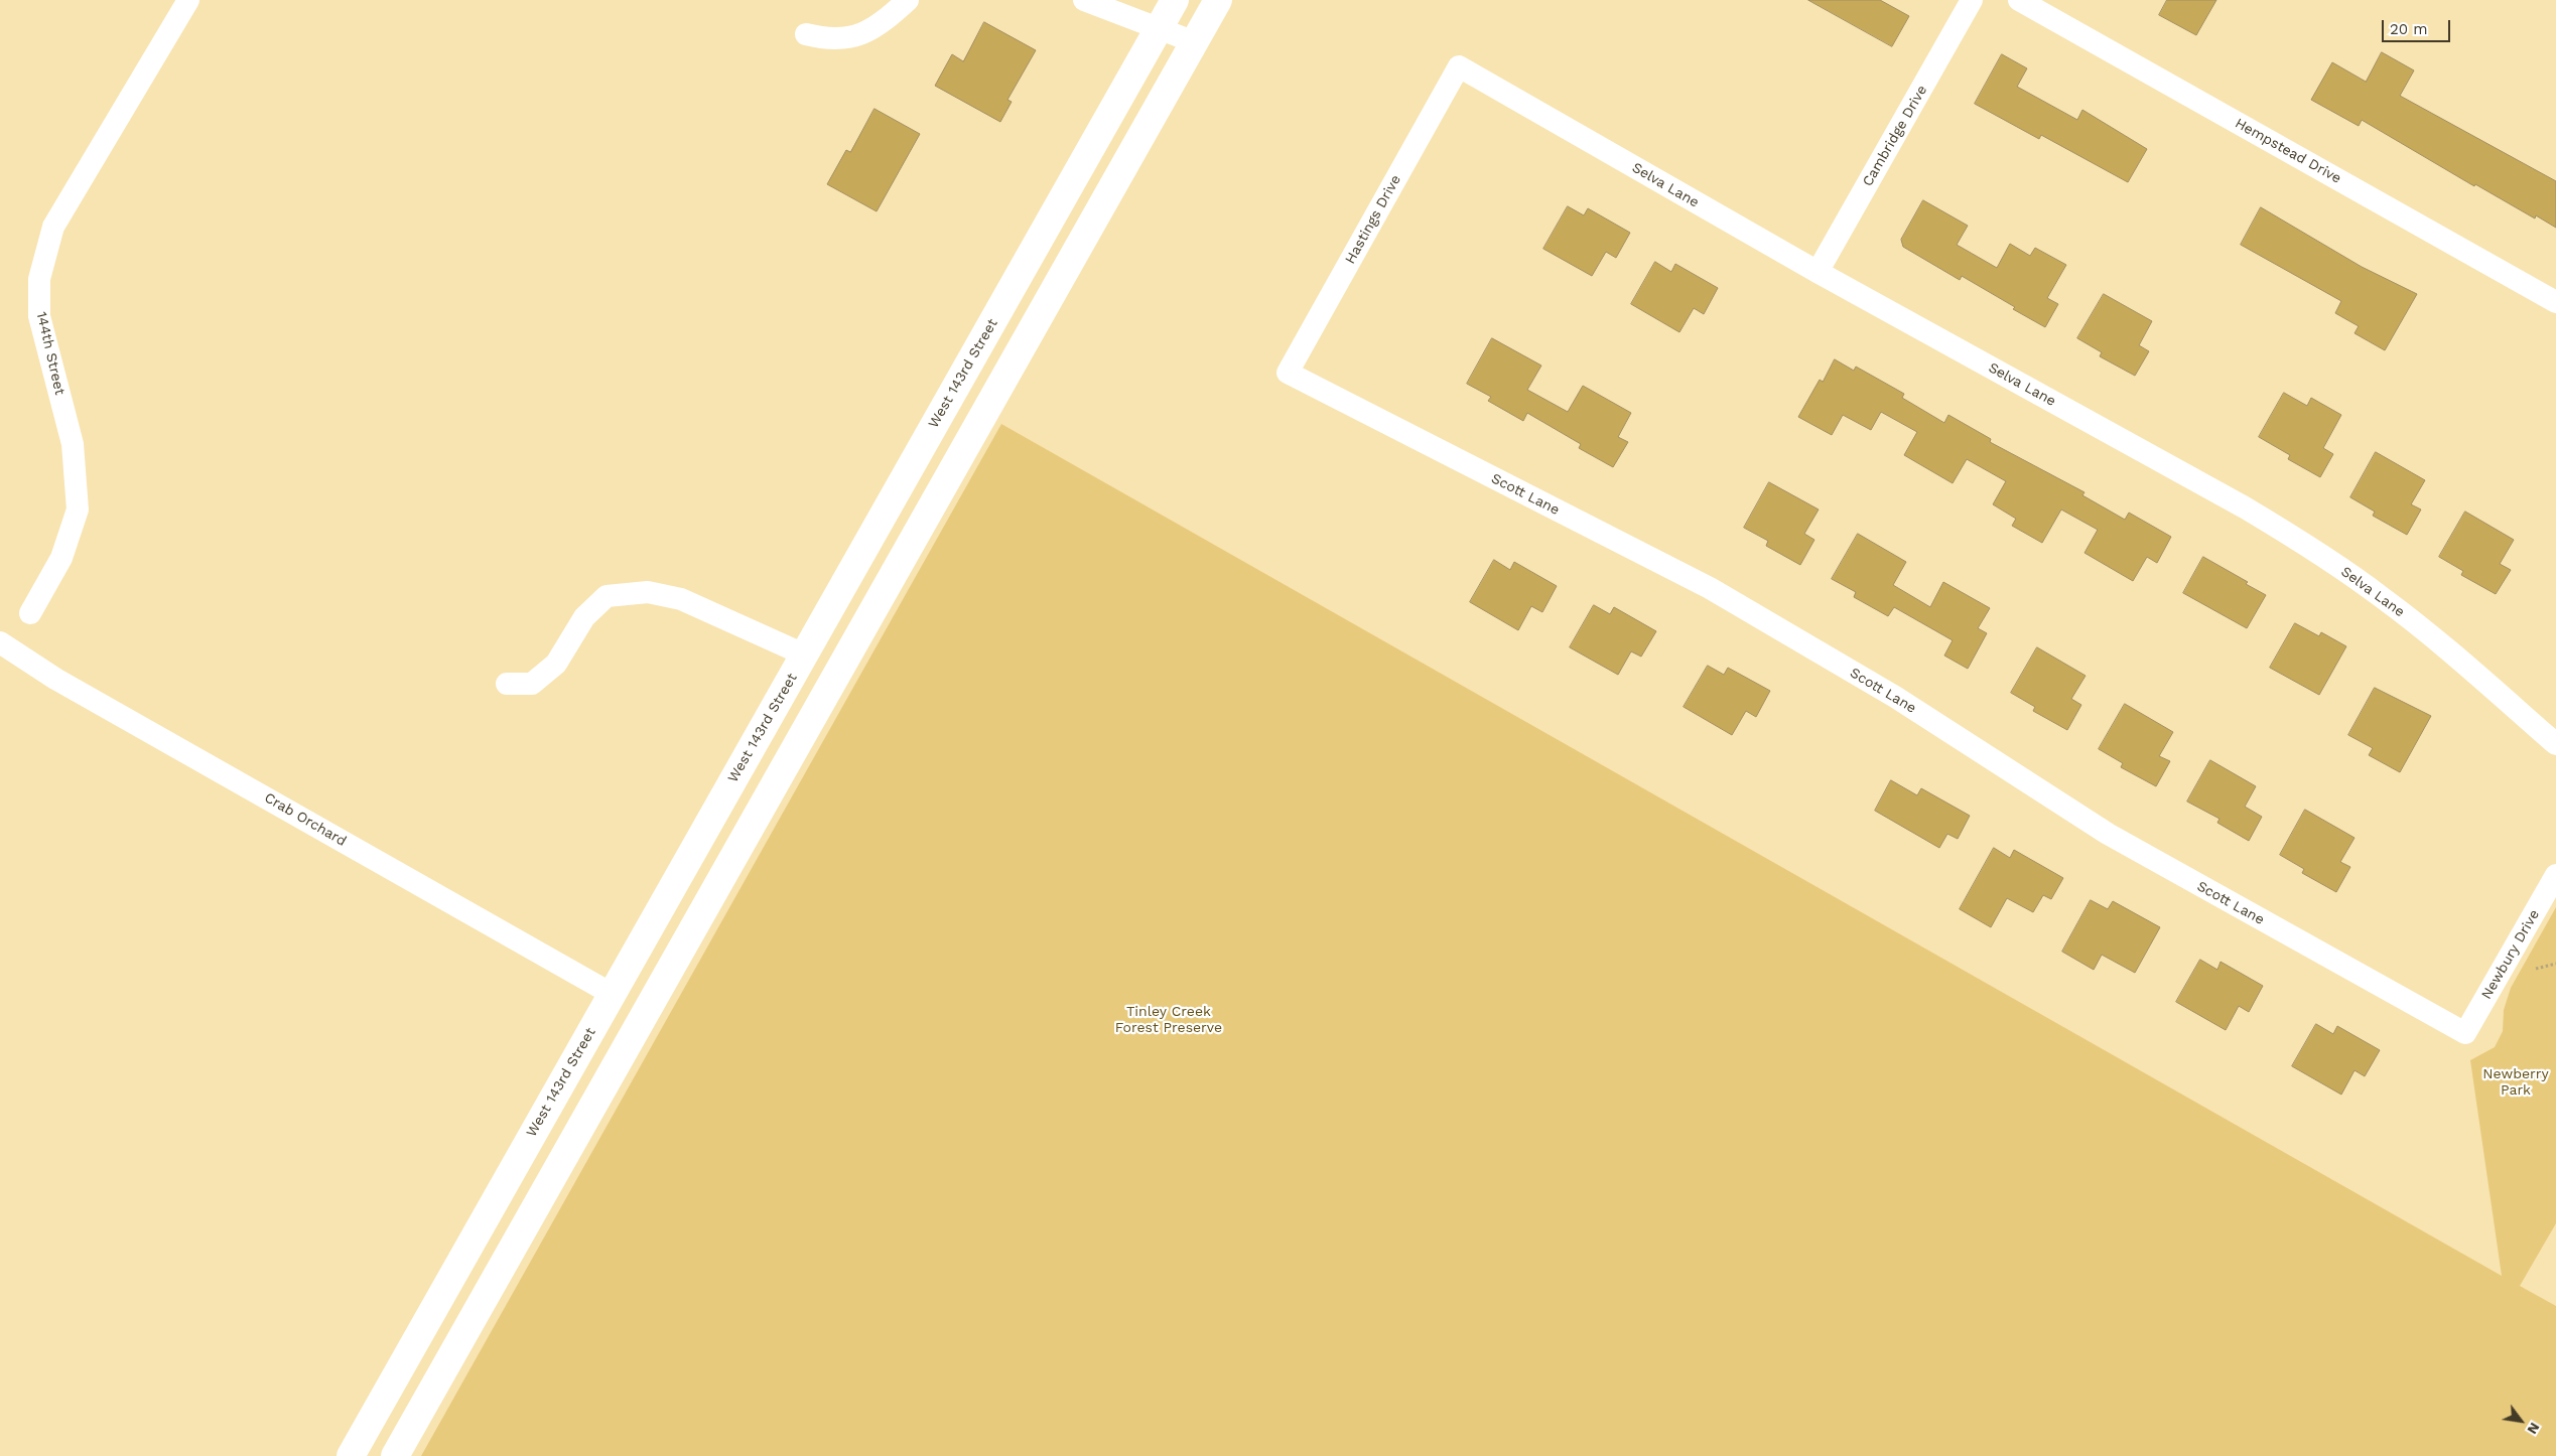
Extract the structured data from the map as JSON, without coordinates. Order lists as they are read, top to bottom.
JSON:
{
  "streets": {
    "main road": ["West 143rd Street"],
    "street": [
      "Cambridge Drive",
      "Hempstead Drive",
      "Selva Lane",
      "Hastings Drive",
      "144th Street",
      "Scott Lane",
      "Crab Orchard",
      "Newbury Drive"
    ]
  },
  "crossings": [
    ["Cambridge Drive", "Selva Lane"],
    ["Selva Lane", "Hastings Drive"],
    ["Hastings Drive", "Scott Lane"],
    ["West 143rd Street", "Crab Orchard"],
    ["Scott Lane", "Newbury Drive"]
  ],
  "parks": ["Tinley Creek Forest Preserve", "Newberry Park"],
  "scale_bar": "20 m",
  "north": "bottom right"
}
